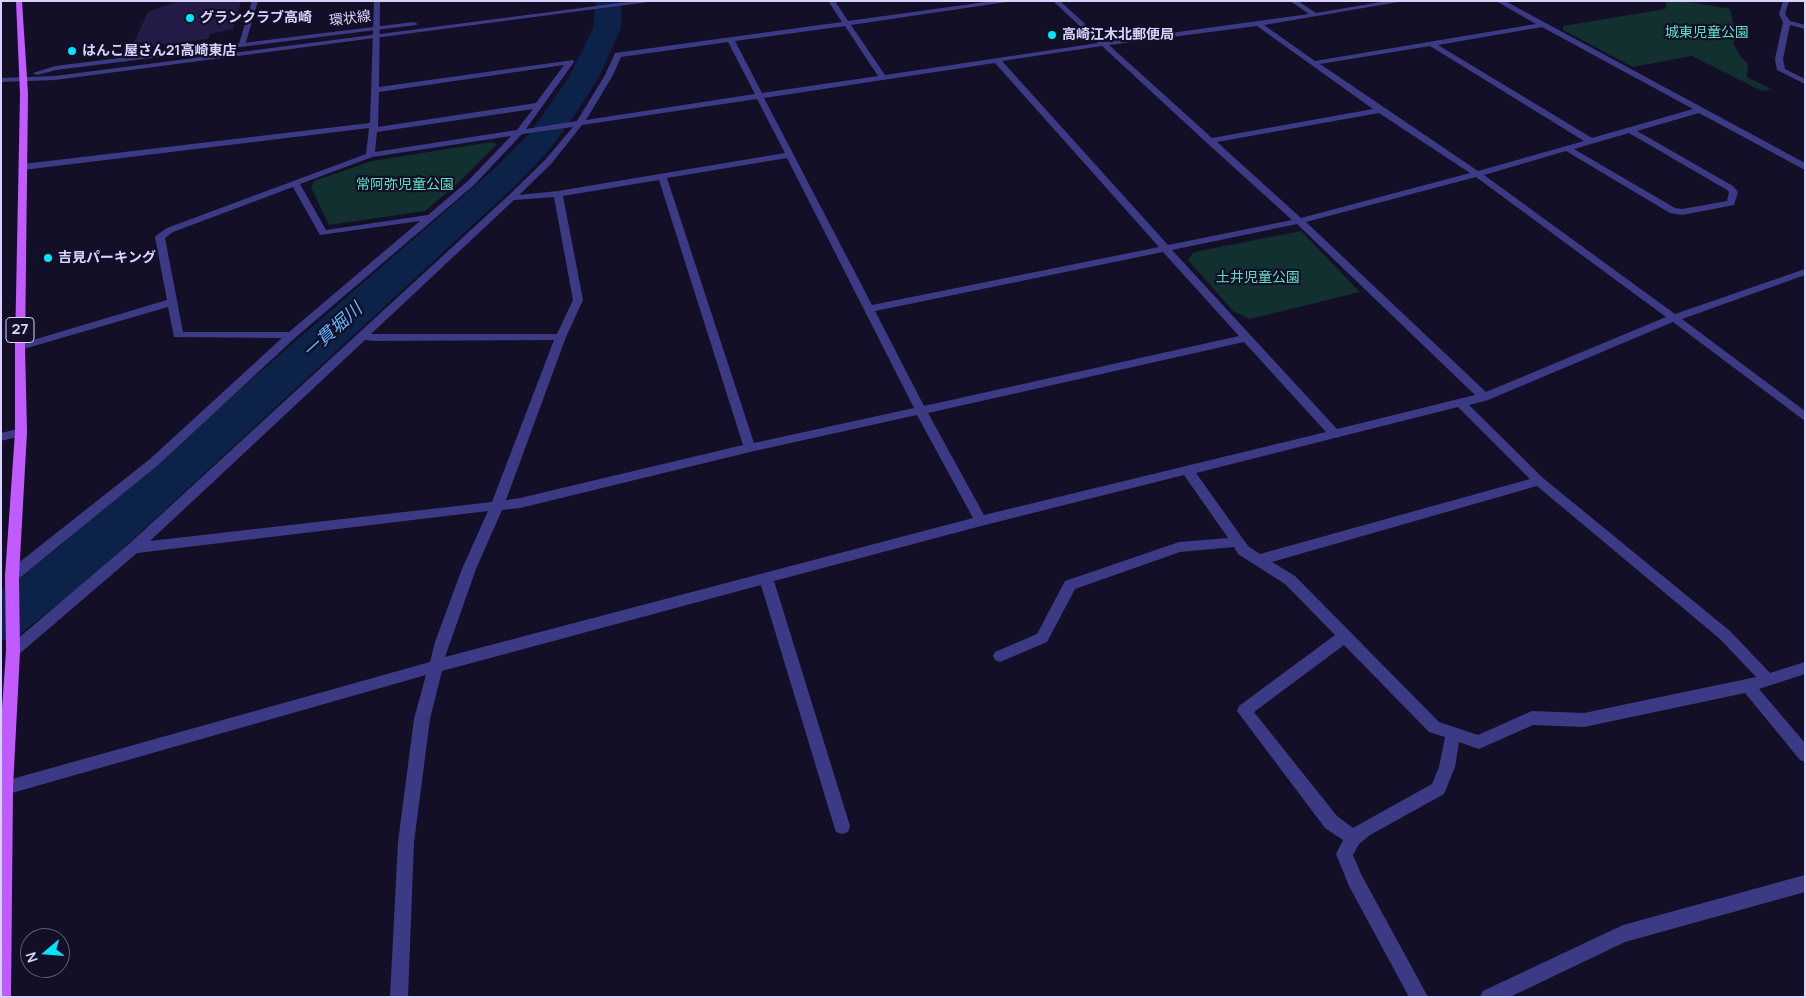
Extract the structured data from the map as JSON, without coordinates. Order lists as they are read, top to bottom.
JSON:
{
  "streets": {
    "main road": ["27"],
    "street": ["環状線"]
  },
  "crossings": [
    ["環状線", "27"]
  ],
  "water": ["一貫堀川"],
  "parks": ["城東児童公園", "常阿弥児童公園", "土井児童公園"],
  "places": [
    "グランクラブ高崎",
    "高崎江木北郵便局",
    "はんこ屋さん21高崎東店",
    "吉見パーキング"
  ],
  "north": "left"
}
